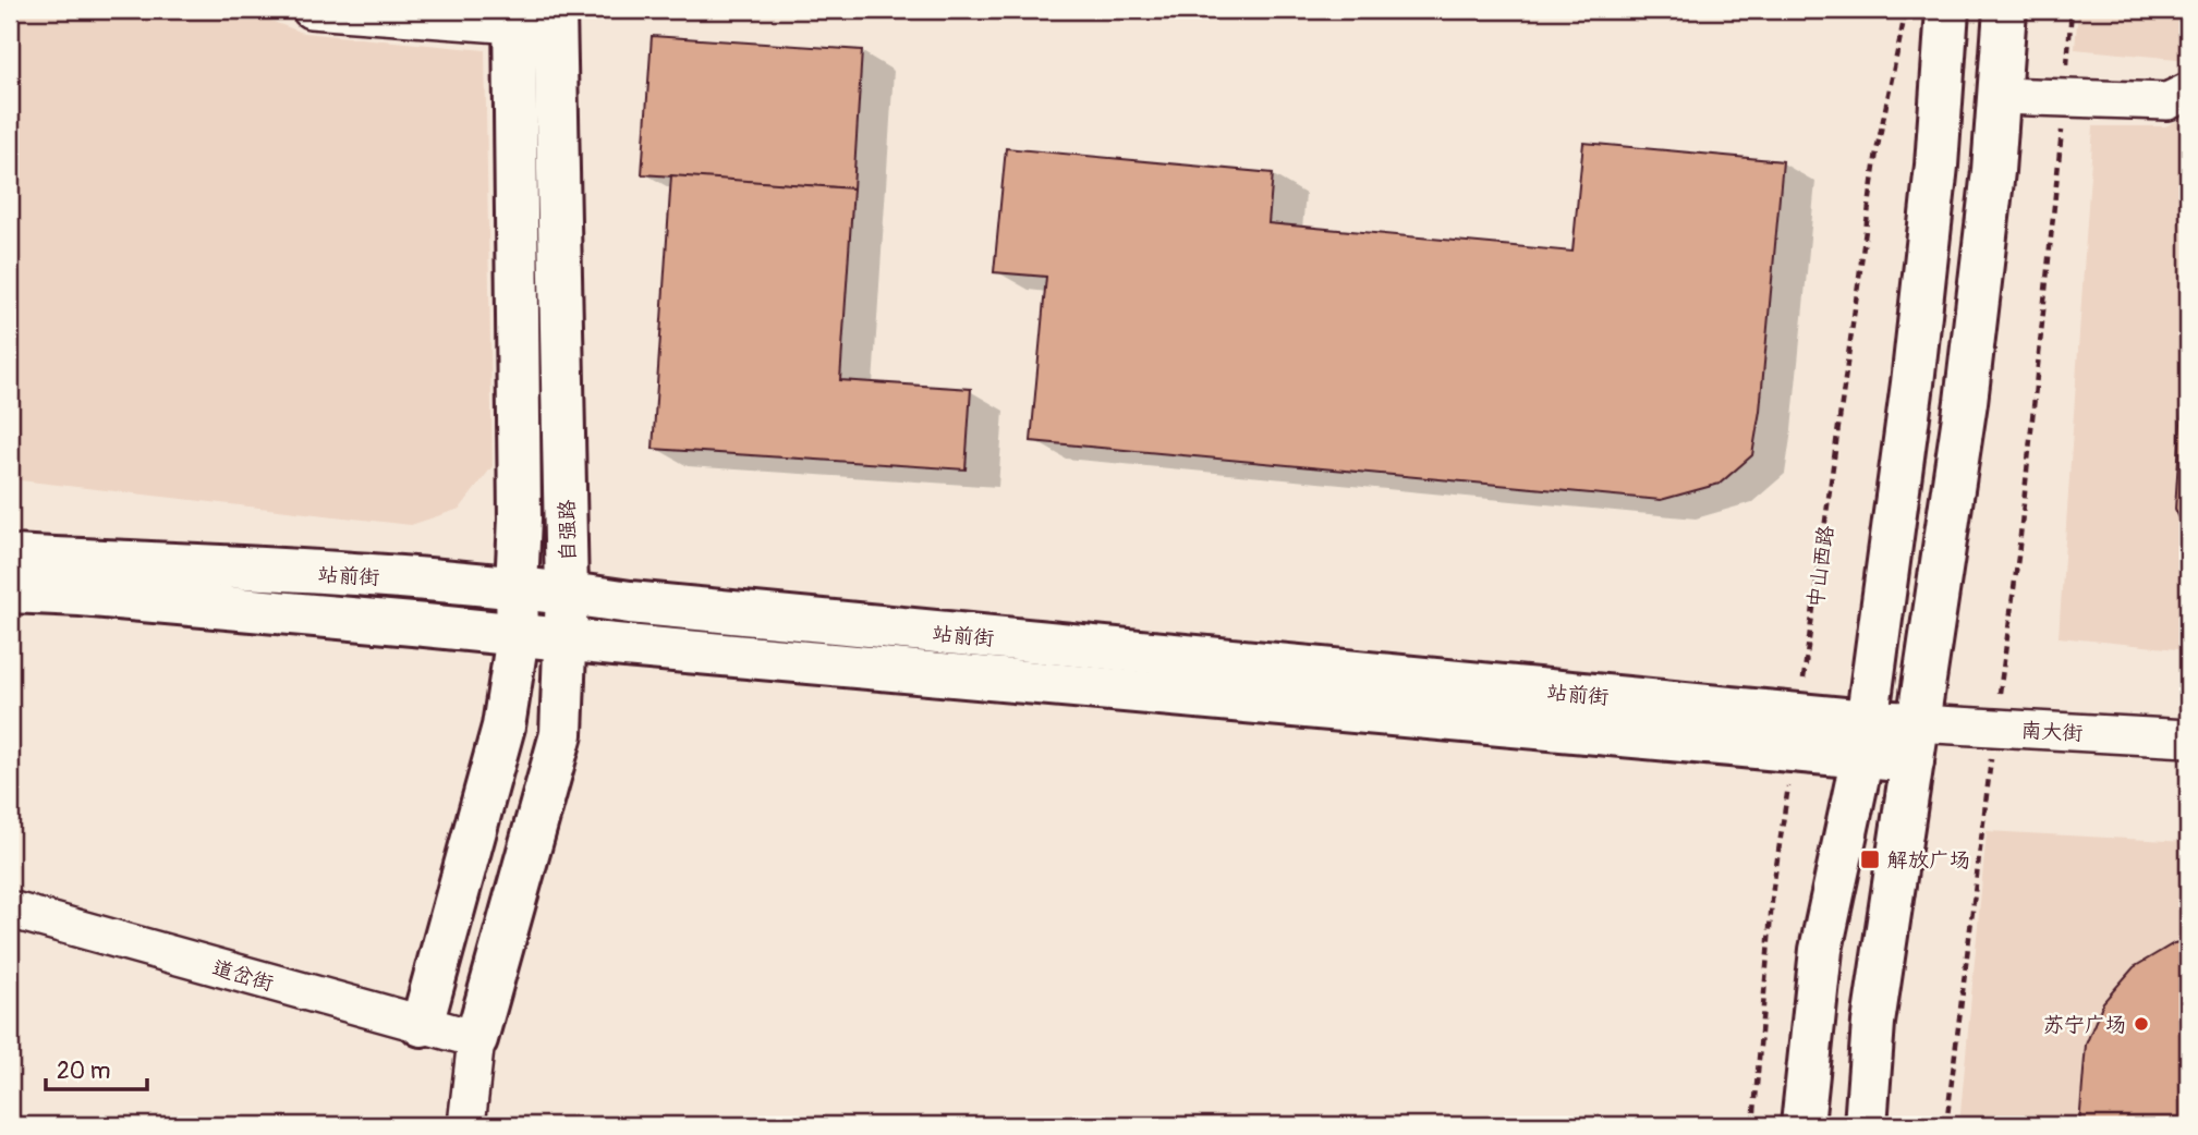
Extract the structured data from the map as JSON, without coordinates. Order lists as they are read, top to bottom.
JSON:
{
  "streets": {
    "main road": ["自强路", "站前街"],
    "street": ["南大街", "道岔街"],
    "path": ["中山西路"]
  },
  "crossings": [
    ["自强路", "站前街"],
    ["自强路", "道岔街"],
    ["中山西路", "站前街"],
    ["站前街", "南大街"]
  ],
  "places": {
    "transit": ["解放广场"],
    "other": ["苏宁广场"]
  },
  "scale_bar": "20 m"
}
